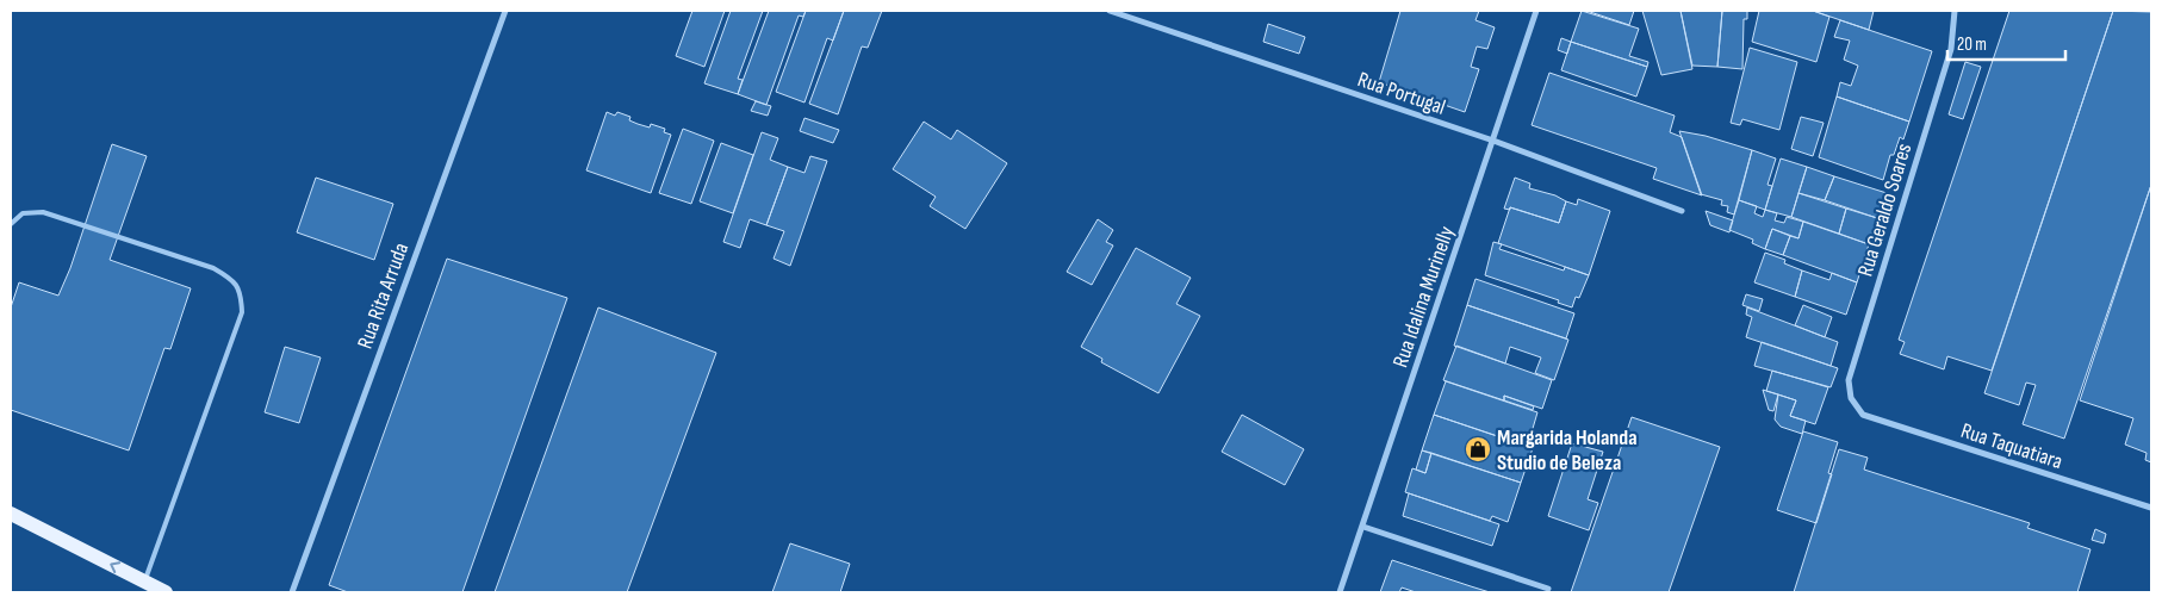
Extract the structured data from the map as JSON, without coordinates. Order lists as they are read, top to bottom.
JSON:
{
  "streets": {
    "street": [
      "Rua Portugal",
      "Rua Geraldo Soares",
      "Rua Rita Arruda",
      "Rua Idalina Murinelly",
      "Rua Taquatiara"
    ]
  },
  "crossings": [
    ["Rua Portugal", "Rua Idalina Murinelly"],
    ["Rua Geraldo Soares", "Rua Taquatiara"]
  ],
  "places": {
    "shop": ["Margarida Holanda Studio de Beleza"]
  },
  "scale_bar": "20 m"
}
